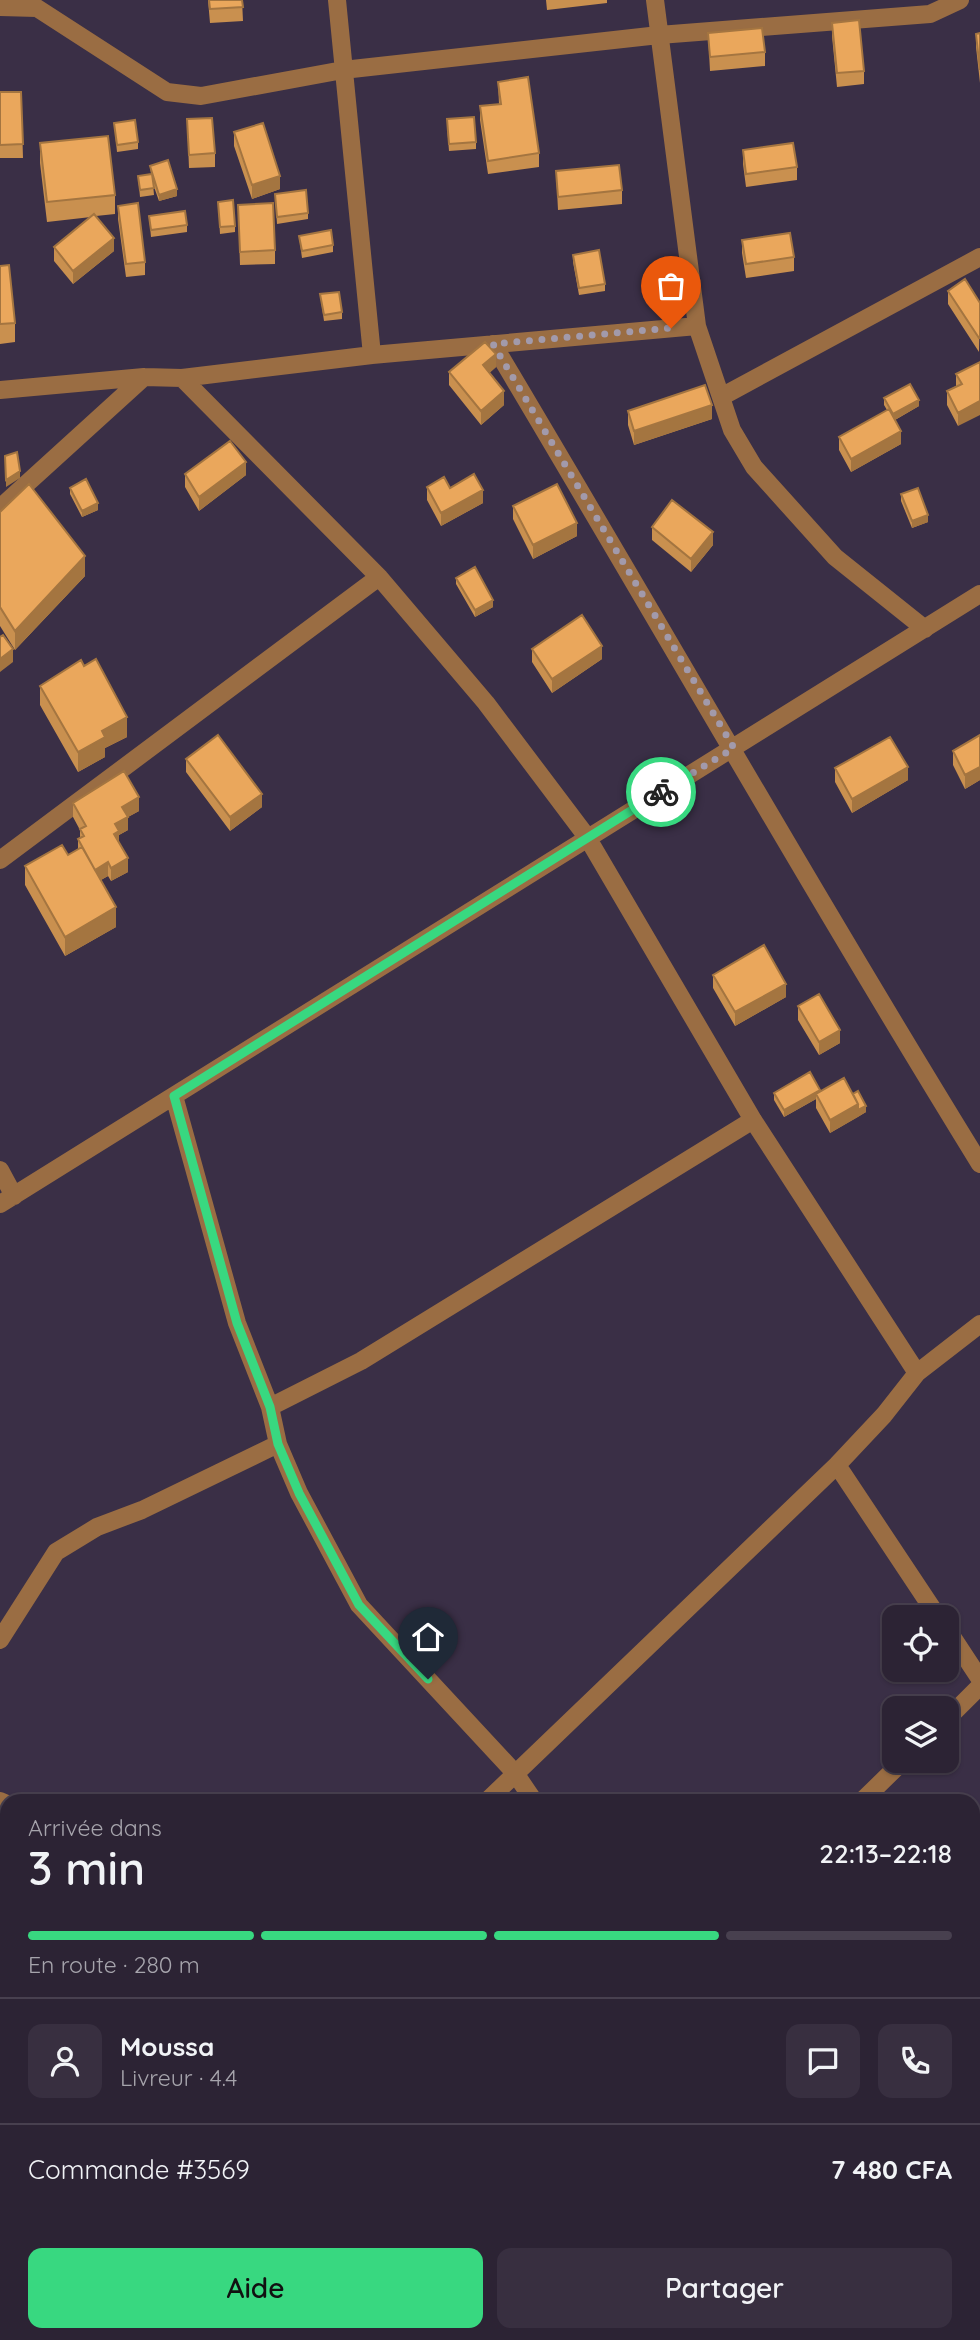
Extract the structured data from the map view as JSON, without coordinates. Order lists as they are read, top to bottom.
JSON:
{
  "page": {
    "heading": ["3 min", "Arrivée dans", "22:13–22:18"],
    "panel": [
      "Moussa",
      "Livreur · 4.4",
      "Commande #3569",
      "7 480 CFA"
    ],
    "bar": "En route · 280 m",
    "buttons": ["Aide", "Partager"]
  }
}
